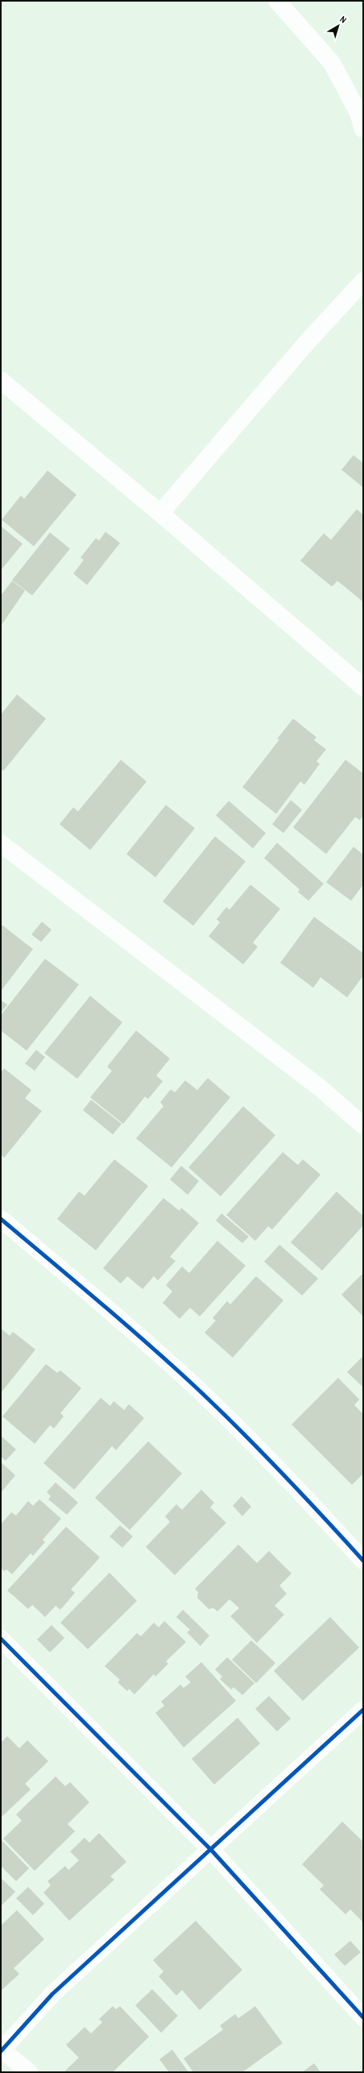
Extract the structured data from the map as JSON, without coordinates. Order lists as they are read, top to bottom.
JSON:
{
  "north": "top right"
}
